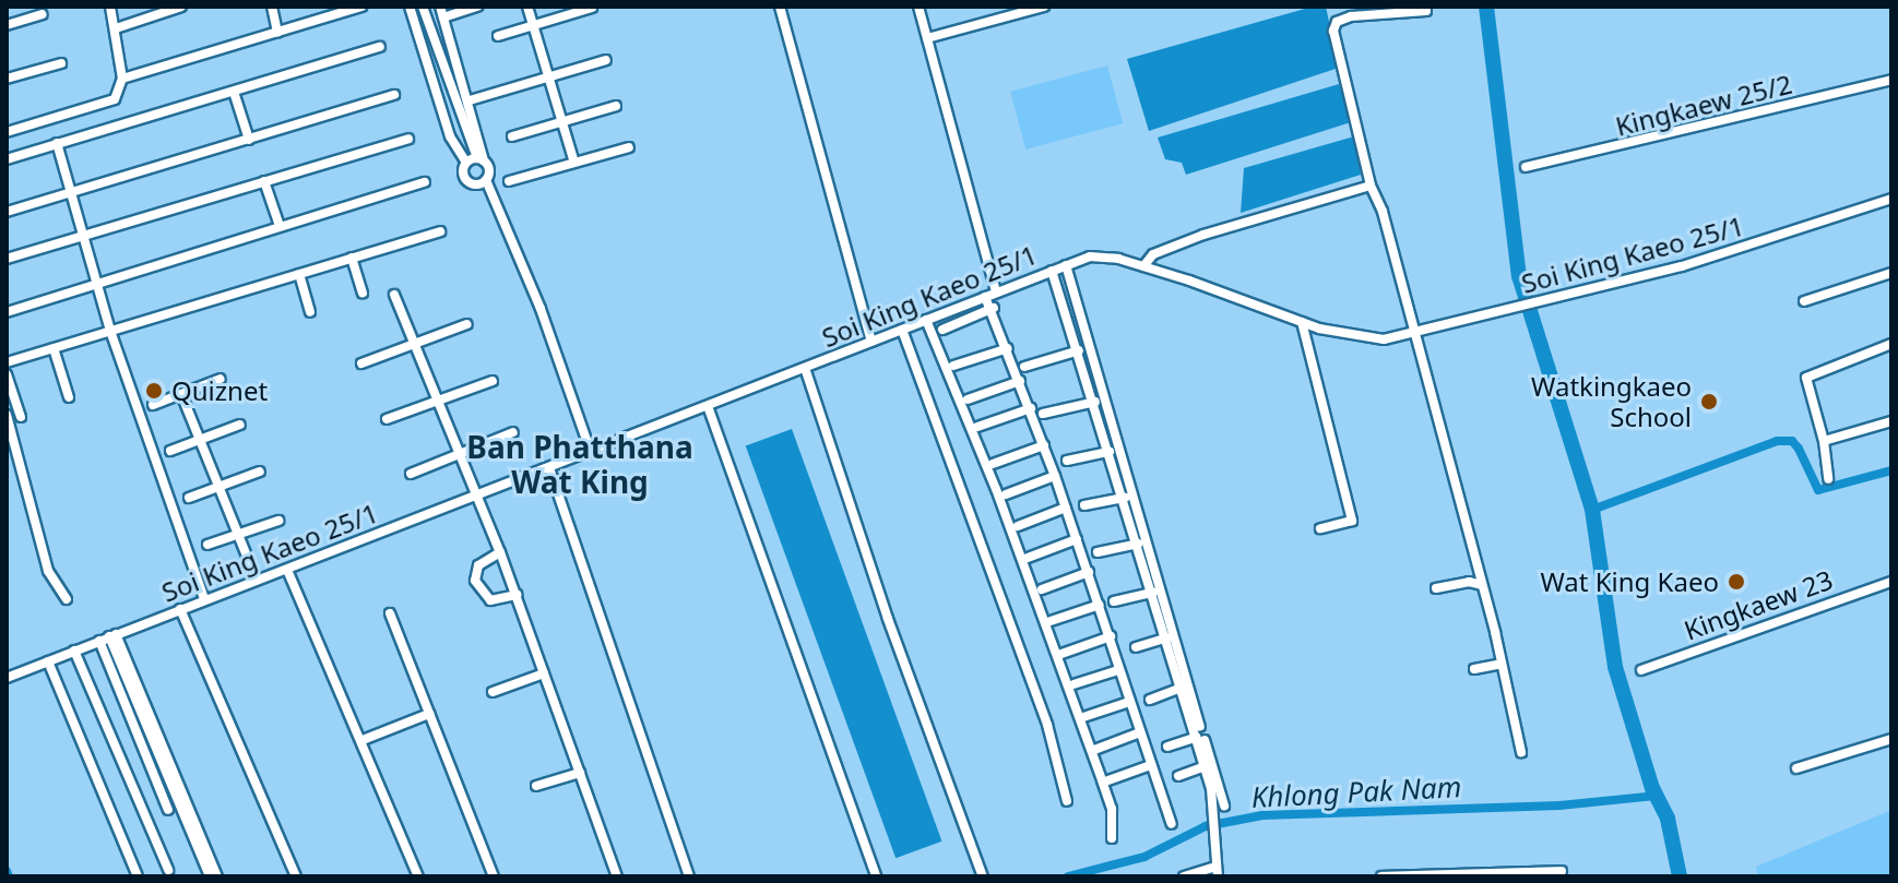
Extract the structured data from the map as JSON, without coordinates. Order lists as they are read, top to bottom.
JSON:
{
  "streets": {
    "street": ["Kingkaew 25/2", "Soi King Kaeo 25/1", "Kingkaew 23"]
  },
  "districts": ["Ban Phatthana Wat King"],
  "water": ["Khlong Pak Nam"],
  "places": ["Quiznet", "Watkingkaeo School", "Wat King Kaeo"]
}
